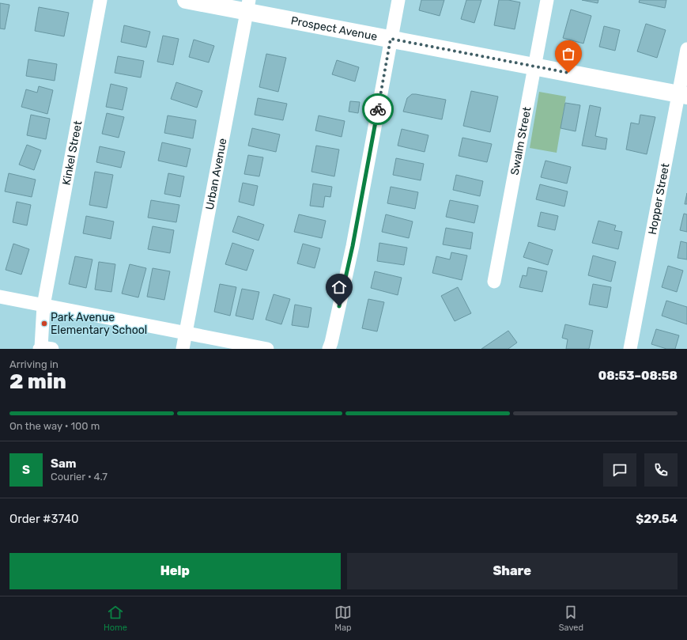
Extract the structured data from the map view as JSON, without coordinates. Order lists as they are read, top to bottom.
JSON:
{
  "streets": {
    "main road": ["Prospect Avenue"],
    "street": [
      "Swalm Street",
      "Kinkel Street",
      "Urban Avenue",
      "Hopper Street"
    ]
  },
  "crossings": [
    ["Prospect Avenue", "Swalm Street"],
    ["Prospect Avenue", "Urban Avenue"],
    ["Prospect Avenue", "Hopper Street"]
  ],
  "places": ["Park Avenue Elementary School"],
  "page": {
    "heading": ["2 min", "Arriving in", "08:53–08:58"],
    "panel": [
      "Sam",
      "Courier · 4.7",
      "Order #3740",
      "$29.54"
    ],
    "bar": "On the way · 100 m",
    "round": "S",
    "buttons": ["Help", "Share"],
    "tabs": ["Home", "Map", "Saved"]
  }
}
